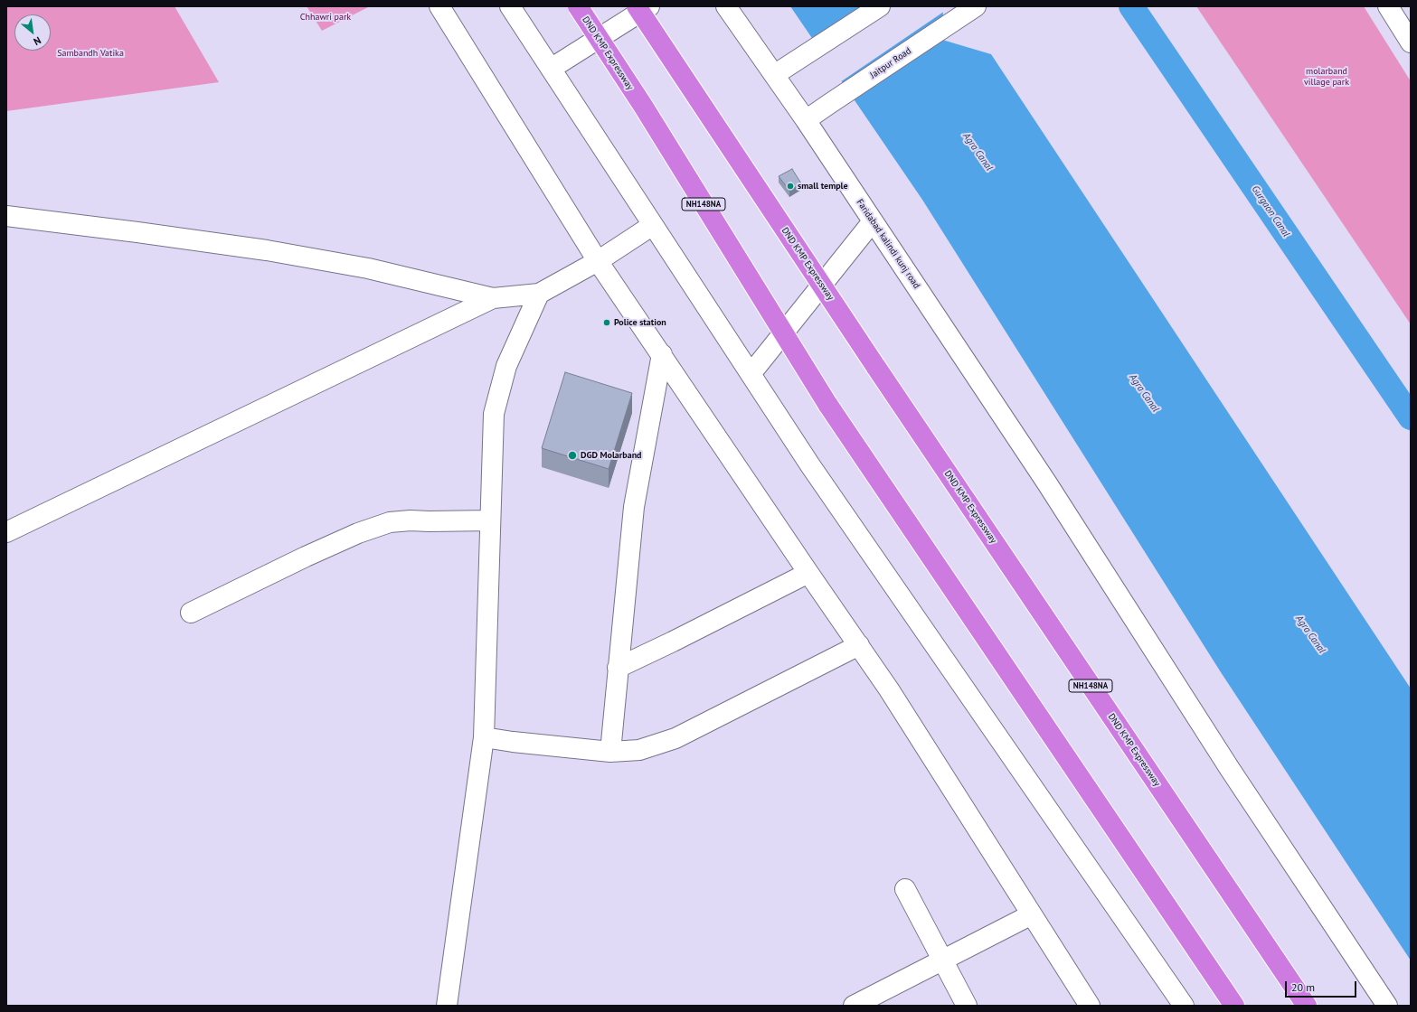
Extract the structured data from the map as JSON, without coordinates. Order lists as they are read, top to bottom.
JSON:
{
  "streets": {
    "highway": ["DND KMP Expressway", "NH148NA"],
    "street": ["Jaitpur Road", "Faridabad kalindi kunj road"]
  },
  "crossings": [
    ["Jaitpur Road", "Faridabad kalindi kunj road"]
  ],
  "water": ["Agra Canal", "Gurgaon Canal"],
  "parks": ["Chhawri park", "Sambandh Vatika", "molarband village park"],
  "places": ["small temple", "Police station", "DGD Molarband"],
  "scale_bar": "20 m",
  "north": "bottom right"
}
